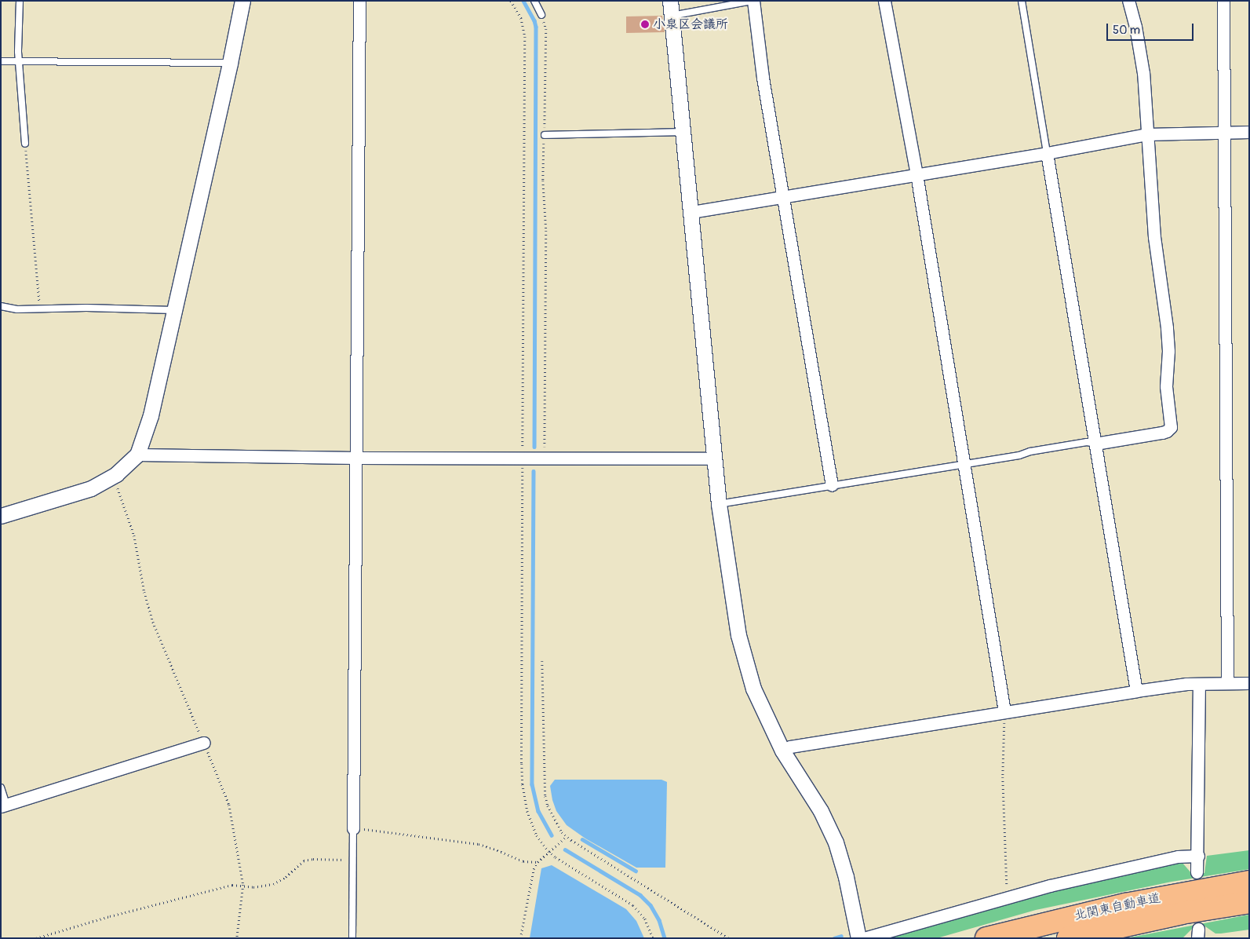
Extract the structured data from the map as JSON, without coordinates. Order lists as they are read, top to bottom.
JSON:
{
  "streets": {
    "highway": ["北関東自動車道"]
  },
  "places": ["小泉区会議所"],
  "scale_bar": "50 m"
}
